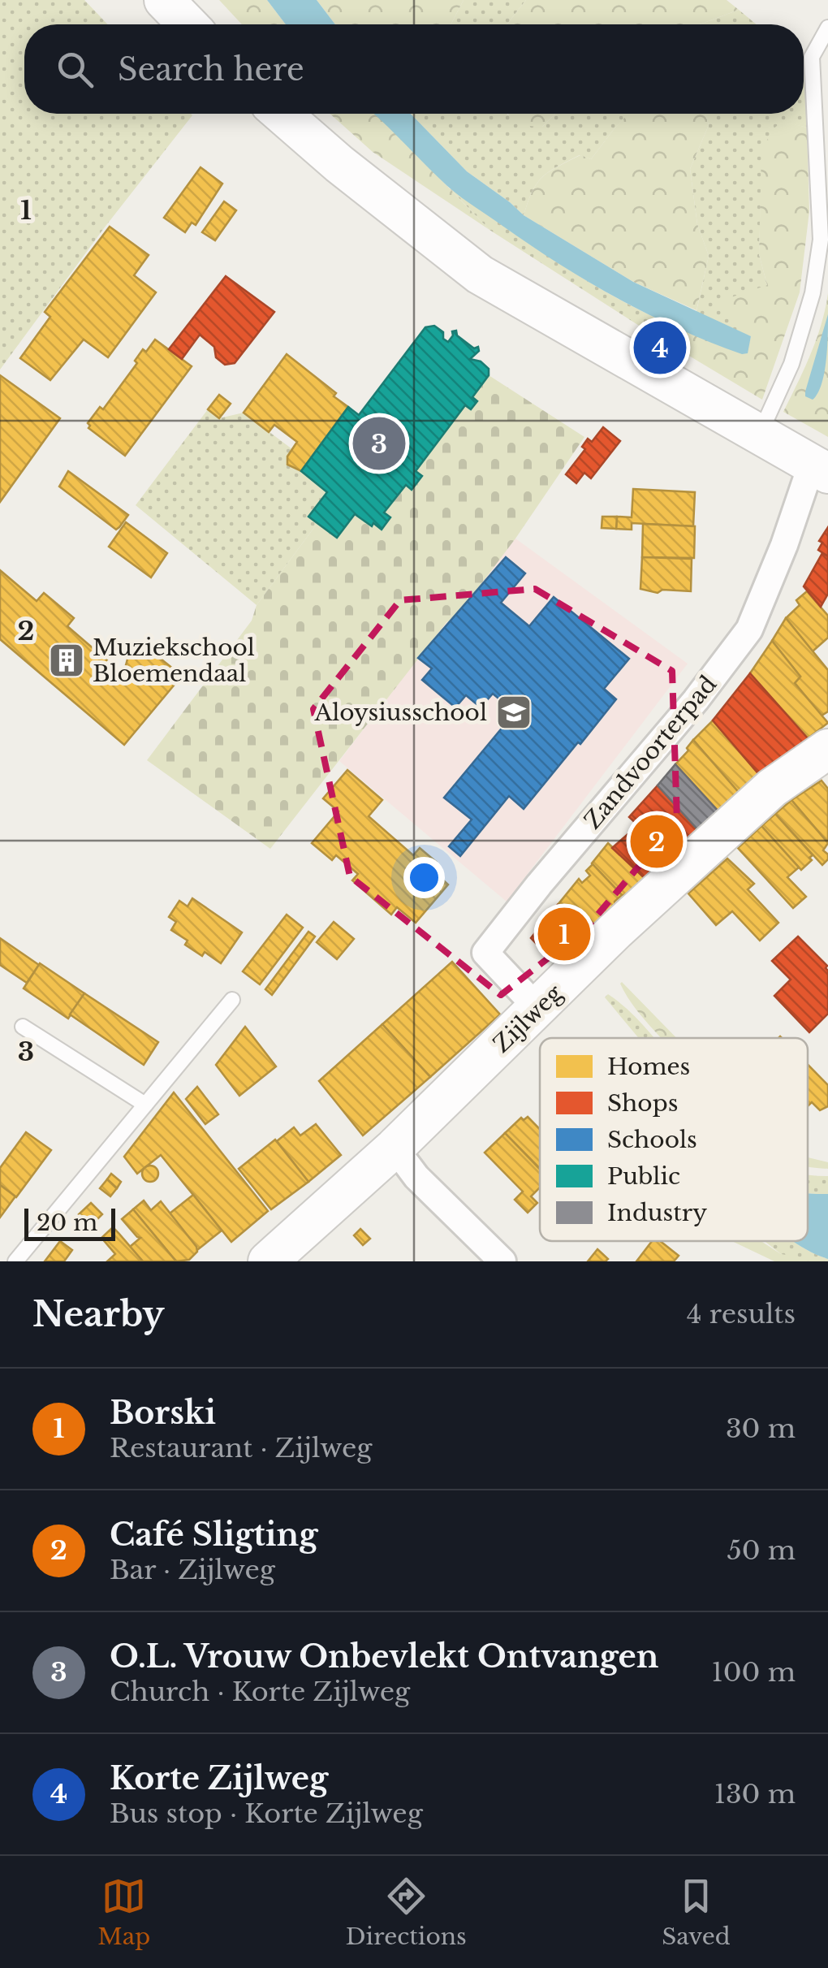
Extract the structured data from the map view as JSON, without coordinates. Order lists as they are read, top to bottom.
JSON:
{
  "streets": {
    "main road": ["Zijlweg"],
    "street": ["Zandvoorterpad"]
  },
  "crossings": [
    ["Zandvoorterpad", "Zijlweg"]
  ],
  "places": {
    "building": ["Muziekschool Bloemendaal"],
    "school or university": ["Aloysiusschool"]
  },
  "legend": [
    "Homes",
    "Shops",
    "Schools",
    "Public",
    "Industry"
  ],
  "scale_bar": "20 m",
  "page": {
    "search": "Search here",
    "pins": [
      "4",
      "3",
      "2",
      "1"
    ],
    "scale": "20 m",
    "heading": ["Nearby", "4 results"],
    "list": [
      {
        "mark": "1",
        "name": "Borski",
        "note": "Restaurant · Zijlweg",
        "value": "30 m"
      },
      {
        "mark": "2",
        "name": "Café Sligting",
        "note": "Bar · Zijlweg",
        "value": "50 m"
      },
      {
        "mark": "3",
        "name": "O.L. Vrouw Onbevlekt Ontvangen",
        "note": "Church · Korte Zijlweg",
        "value": "100 m"
      },
      {
        "mark": "4",
        "name": "Korte Zijlweg",
        "note": "Bus stop · Korte Zijlweg",
        "value": "130 m"
      }
    ],
    "nav": ["Map", "Directions", "Saved"]
  },
  "grid": {
    "rows": ["1", "2", "3"]
  }
}
